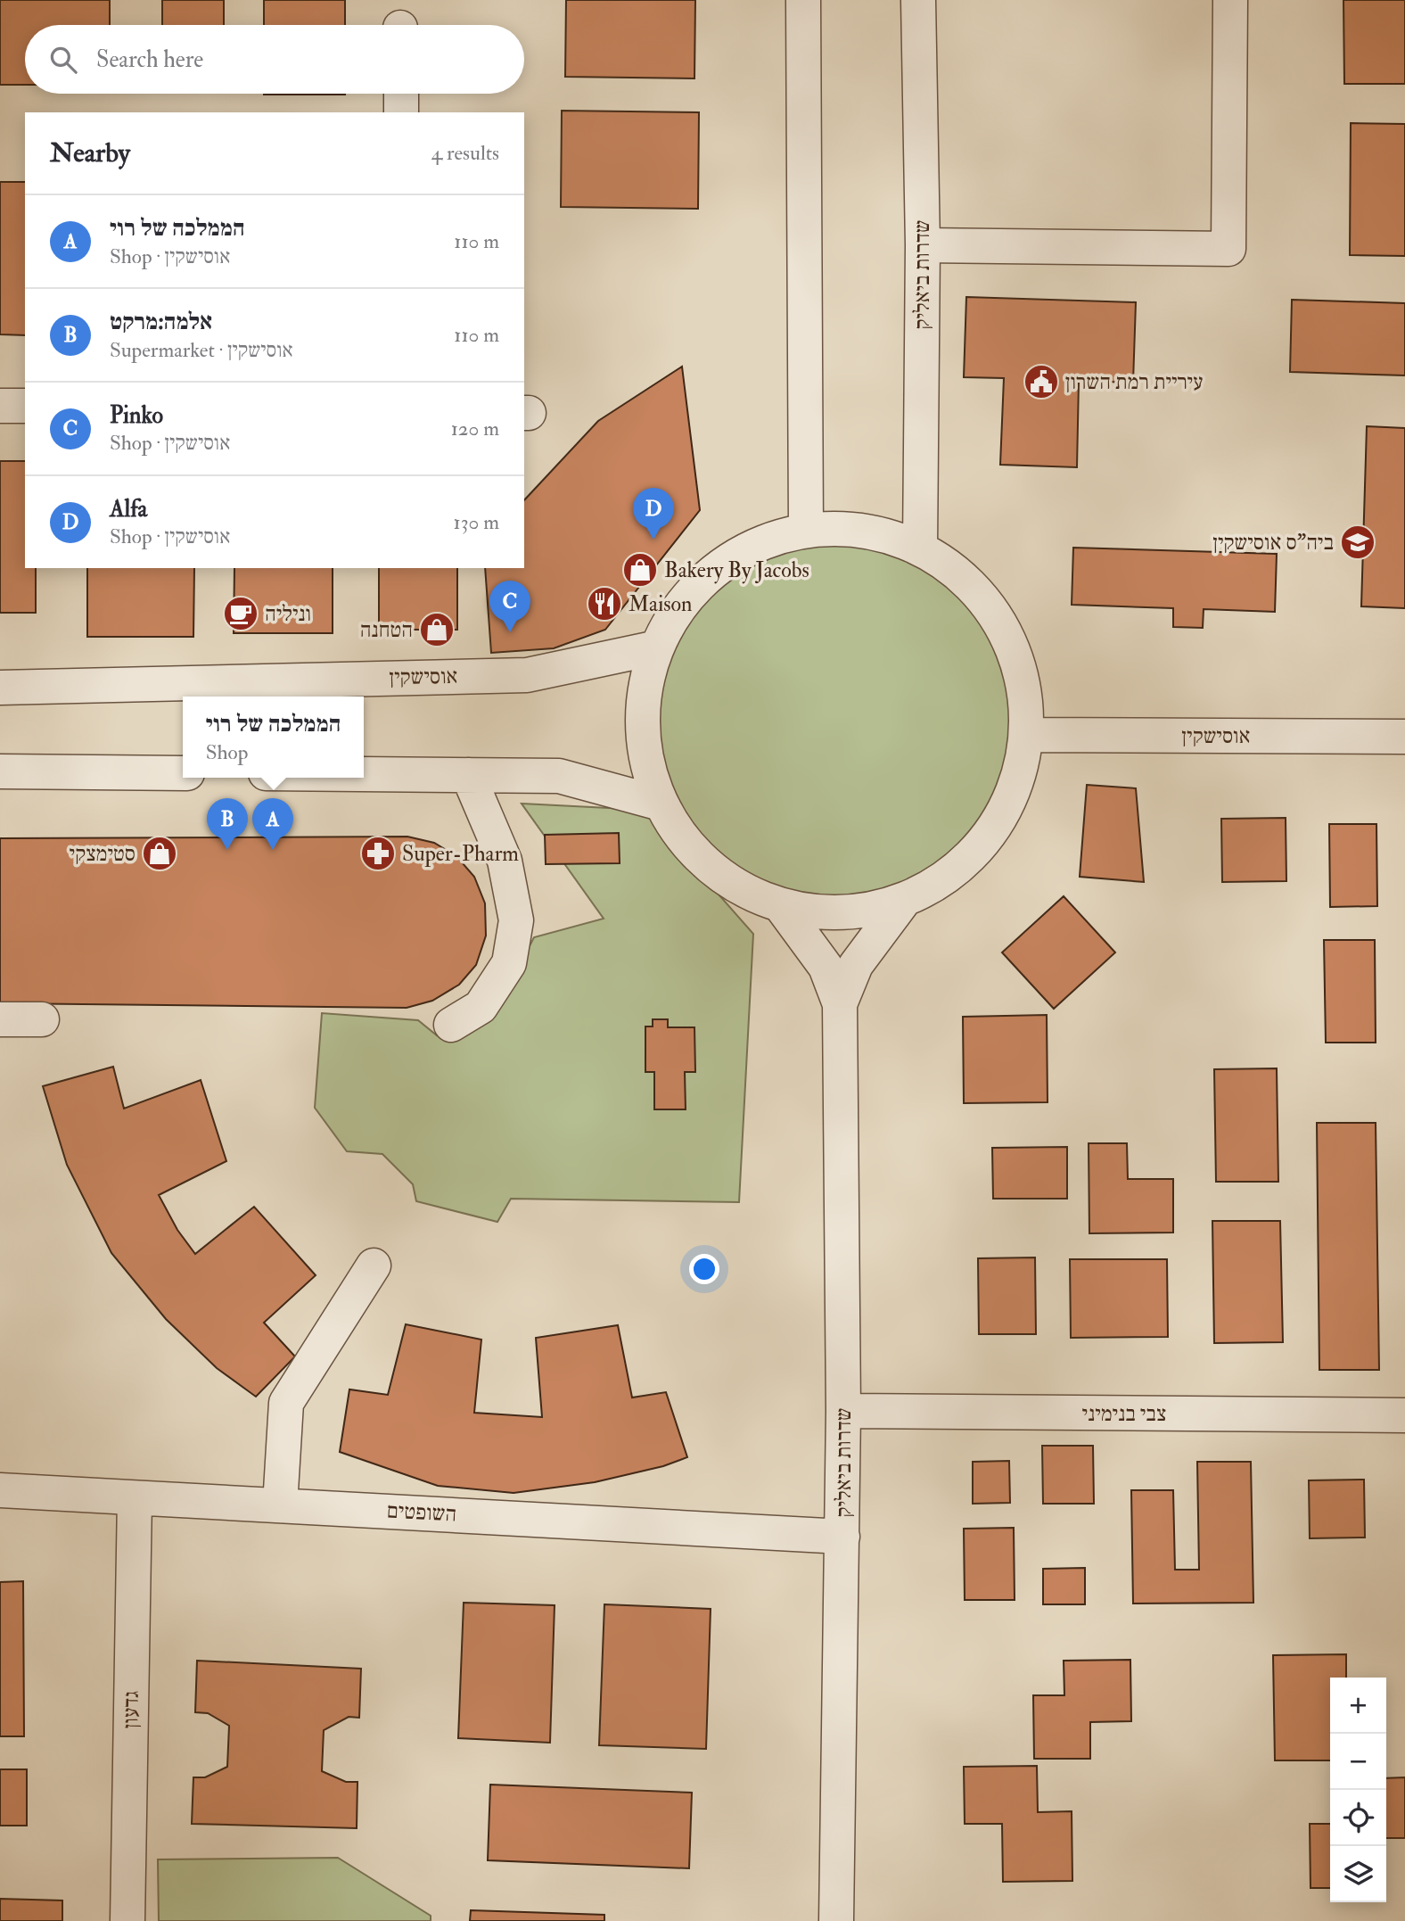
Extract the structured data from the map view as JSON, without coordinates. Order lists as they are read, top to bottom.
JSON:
{
  "streets": {
    "street": [
      "שדרות ביאליק",
      "אוסישקין",
      "צבי בנימיני",
      "השופטים",
      "גדעון"
    ]
  },
  "crossings": [
    ["שדרות ביאליק", "צבי בנימיני"],
    ["שדרות ביאליק", "השופטים"],
    ["השופטים", "גדעון"]
  ],
  "places": {
    "public building": ["עיריית רמת השרון"],
    "school or university": ["ביה\"ס אוסישקין"],
    "shop": ["Bakery By Jacobs", "הטחנה", "סטימצקי"],
    "restaurant": ["Maison"],
    "cafe": ["וניליה"],
    "pharmacy": ["Super-Pharm"]
  },
  "page": {
    "search": "Search here",
    "heading": ["Nearby", "4 results"],
    "list": [
      {
        "mark": "A",
        "name": "הממלכה של רוי",
        "note": "Shop · אוסישקין",
        "value": "110 m"
      },
      {
        "mark": "B",
        "name": "אלמה:מרקט",
        "note": "Supermarket · אוסישקין",
        "value": "110 m"
      },
      {
        "mark": "C",
        "name": "Pinko",
        "note": "Shop · אוסישקין",
        "value": "120 m"
      },
      {
        "mark": "D",
        "name": "Alfa",
        "note": "Shop · אוסישקין",
        "value": "130 m"
      }
    ],
    "pins": [
      "D",
      "C",
      "A",
      "B"
    ],
    "popup": ["הממלכה של רוי", "Shop"],
    "map_buttons": ["+", "−"]
  }
}
